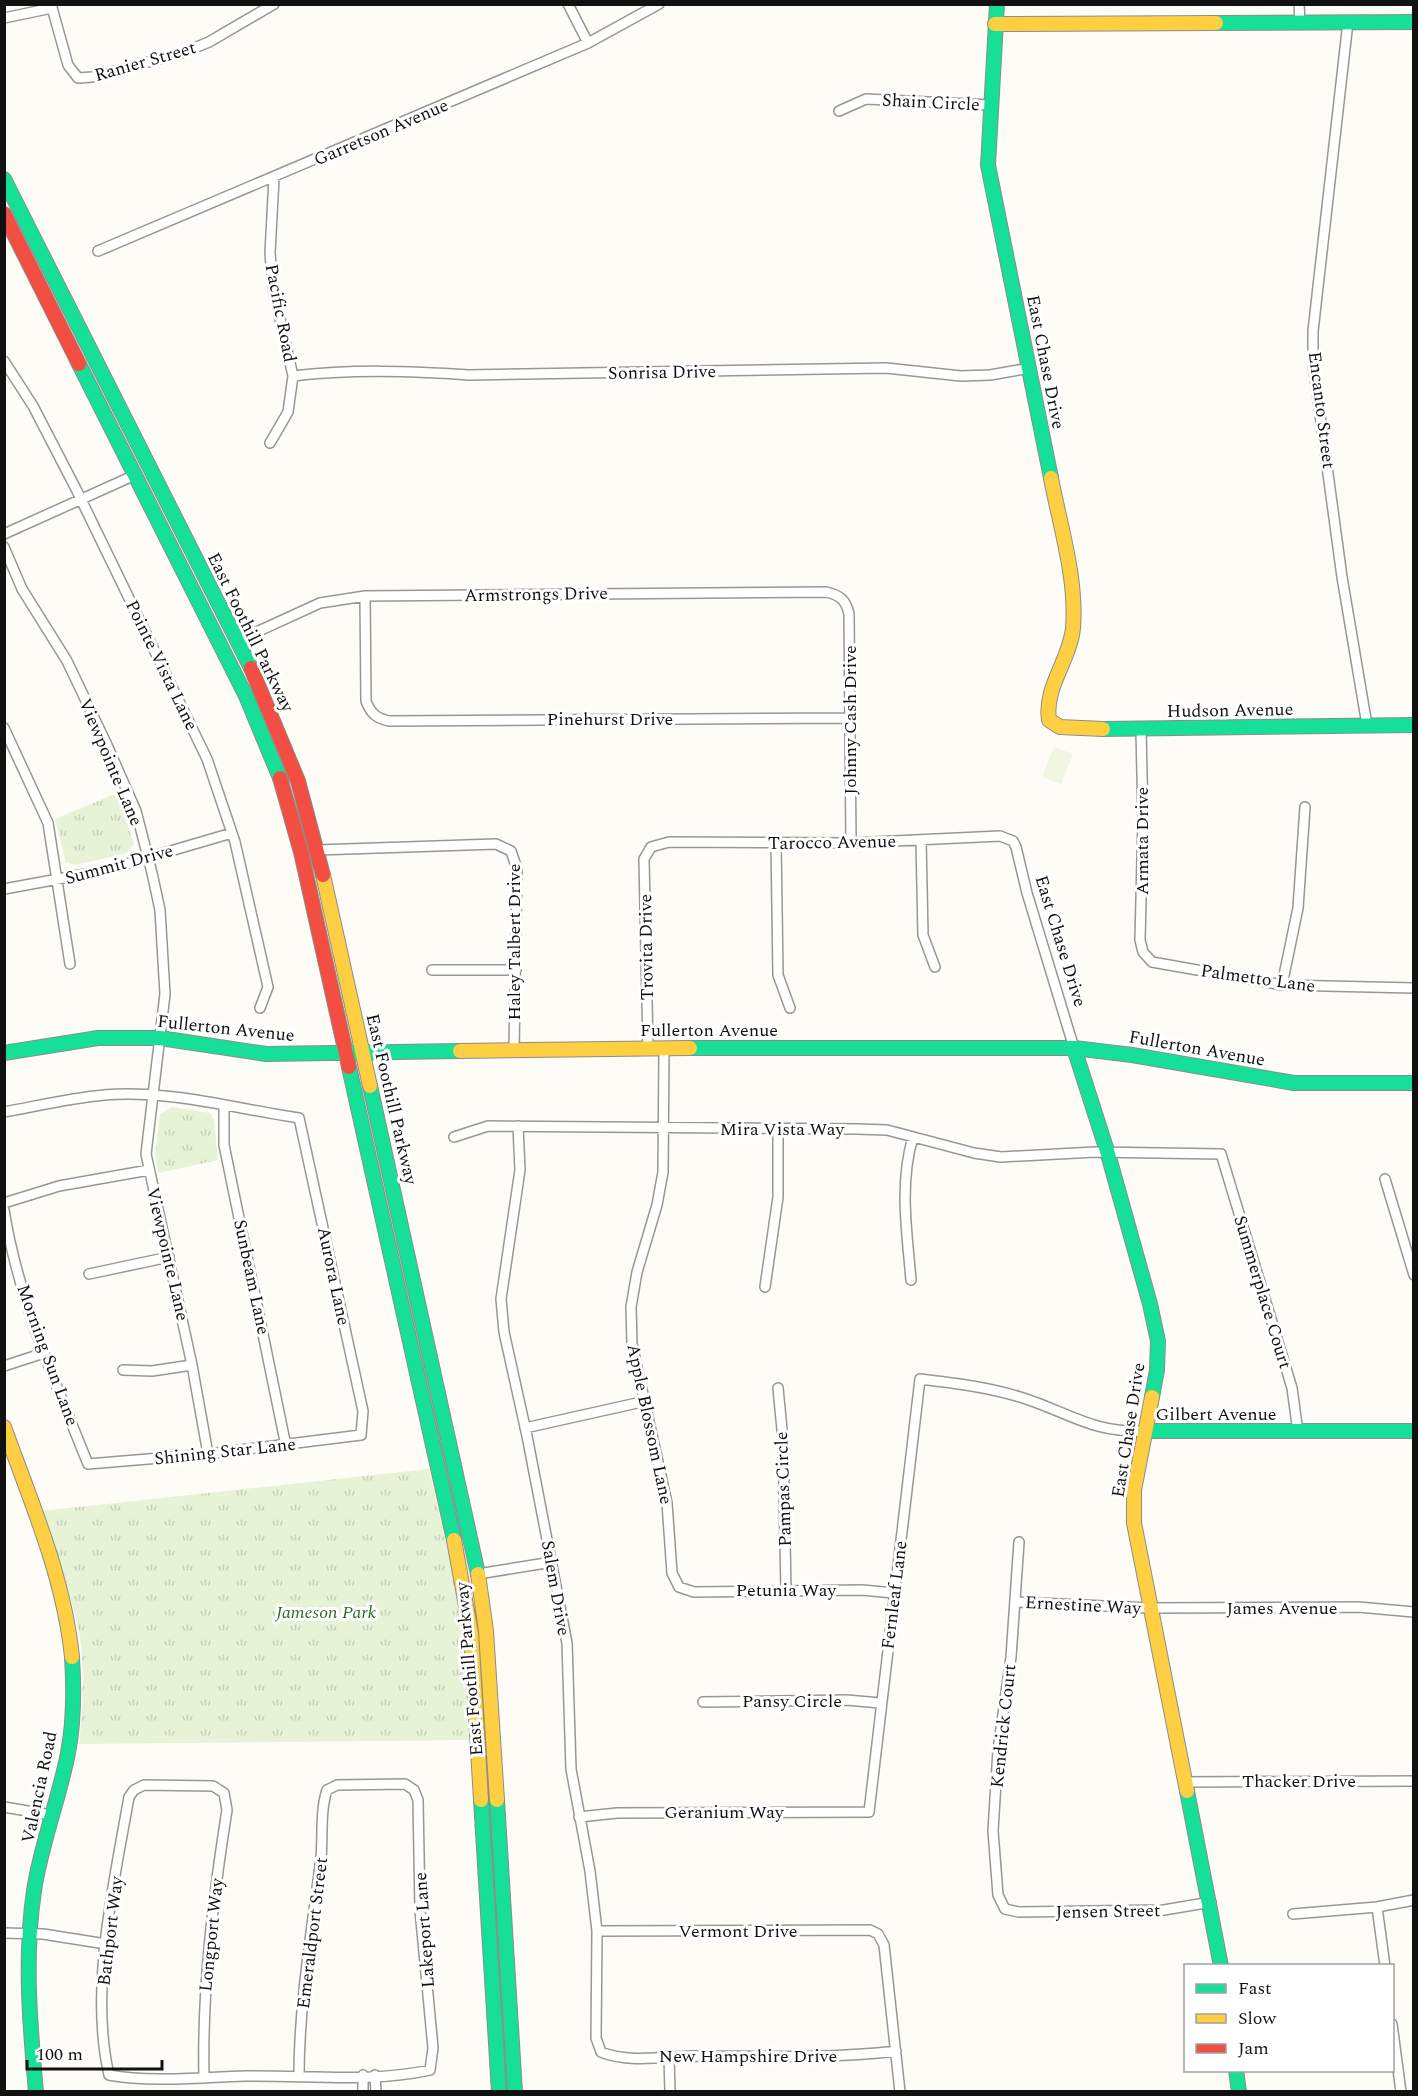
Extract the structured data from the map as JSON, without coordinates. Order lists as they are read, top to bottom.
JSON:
{
  "streets": {
    "main road": [
      "East Chase Drive",
      "East Foothill Parkway",
      "Hudson Avenue",
      "Fullerton Avenue",
      "Gilbert Avenue",
      "Valencia Road"
    ],
    "street": [
      "Ranier Street",
      "Shain Circle",
      "Garretson Avenue",
      "Pacific Road",
      "Sonrisa Drive",
      "Encanto Street",
      "Armstrongs Drive",
      "Pointe Vista Lane",
      "Pinehurst Drive",
      "Johnny Cash Drive",
      "Viewpointe Lane",
      "Armata Drive",
      "Tarocco Avenue",
      "Summit Drive",
      "Haley Talbert Drive",
      "Trovita Drive",
      "Palmetto Lane",
      "Mira Vista Way",
      "Aurora Lane",
      "Sunbeam Lane",
      "Summerplace Court",
      "Morning Sun Lane",
      "Apple Blossom Lane",
      "Shining Star Lane",
      "Pampas Circle",
      "Salem Drive",
      "Petunia Way",
      "Fernleaf Lane",
      "Ernestine Way",
      "James Avenue",
      "Pansy Circle",
      "Kendrick Court",
      "Thacker Drive",
      "Geranium Way",
      "Jensen Street",
      "Lakeport Lane",
      "Bathport Way",
      "Vermont Drive",
      "Emeraldport Street",
      "Longport Way",
      "New Hampshire Drive"
    ]
  },
  "crossings": [
    ["Shain Circle", "East Chase Drive"],
    ["Garretson Avenue", "Pacific Road"],
    ["Pacific Road", "Sonrisa Drive"],
    ["East Chase Drive", "Sonrisa Drive"],
    ["East Chase Drive", "Hudson Avenue"],
    ["East Chase Drive", "Tarocco Avenue"],
    ["East Chase Drive", "Fullerton Avenue"],
    ["East Chase Drive", "Mira Vista Way"],
    ["East Chase Drive", "Gilbert Avenue"],
    ["East Chase Drive", "Ernestine Way"],
    ["East Chase Drive", "James Avenue"],
    ["East Chase Drive", "Thacker Drive"],
    ["East Chase Drive", "Jensen Street"],
    ["Encanto Street", "Hudson Avenue"],
    ["Armstrongs Drive", "East Foothill Parkway"],
    ["Armstrongs Drive", "Pinehurst Drive"],
    ["Armstrongs Drive", "Johnny Cash Drive"],
    ["East Foothill Parkway", "Haley Talbert Drive"],
    ["East Foothill Parkway", "Fullerton Avenue"],
    ["Pointe Vista Lane", "Summit Drive"],
    ["Hudson Avenue", "Armata Drive"],
    ["Pinehurst Drive", "Johnny Cash Drive"],
    ["Johnny Cash Drive", "Tarocco Avenue"],
    ["Viewpointe Lane", "Summit Drive"],
    ["Viewpointe Lane", "Fullerton Avenue"],
    ["Viewpointe Lane", "Shining Star Lane"],
    ["Armata Drive", "Palmetto Lane"],
    ["Tarocco Avenue", "Trovita Drive"],
    ["Haley Talbert Drive", "Fullerton Avenue"],
    ["Trovita Drive", "Fullerton Avenue"],
    ["Fullerton Avenue", "Apple Blossom Lane"],
    ["Mira Vista Way", "Summerplace Court"],
    ["Mira Vista Way", "Apple Blossom Lane"],
    ["Mira Vista Way", "Salem Drive"],
    ["Aurora Lane", "Sunbeam Lane"],
    ["Aurora Lane", "Shining Star Lane"],
    ["Sunbeam Lane", "Shining Star Lane"],
    ["Summerplace Court", "Gilbert Avenue"],
    ["Morning Sun Lane", "Shining Star Lane"],
    ["Gilbert Avenue", "Fernleaf Lane"],
    ["Apple Blossom Lane", "Petunia Way"],
    ["Pampas Circle", "Petunia Way"],
    ["Salem Drive", "Geranium Way"],
    ["Salem Drive", "Vermont Drive"],
    ["Salem Drive", "New Hampshire Drive"],
    ["Petunia Way", "Fernleaf Lane"],
    ["Fernleaf Lane", "Pansy Circle"],
    ["Fernleaf Lane", "Geranium Way"],
    ["Ernestine Way", "James Avenue"],
    ["Ernestine Way", "Kendrick Court"],
    ["Kendrick Court", "Jensen Street"],
    ["Lakeport Lane", "Emeraldport Street"],
    ["Bathport Way", "Longport Way"],
    ["Vermont Drive", "New Hampshire Drive"]
  ],
  "parks": ["Jameson Park"],
  "legend": ["Fast", "Slow", "Jam"],
  "scale_bar": "100 m"
}
